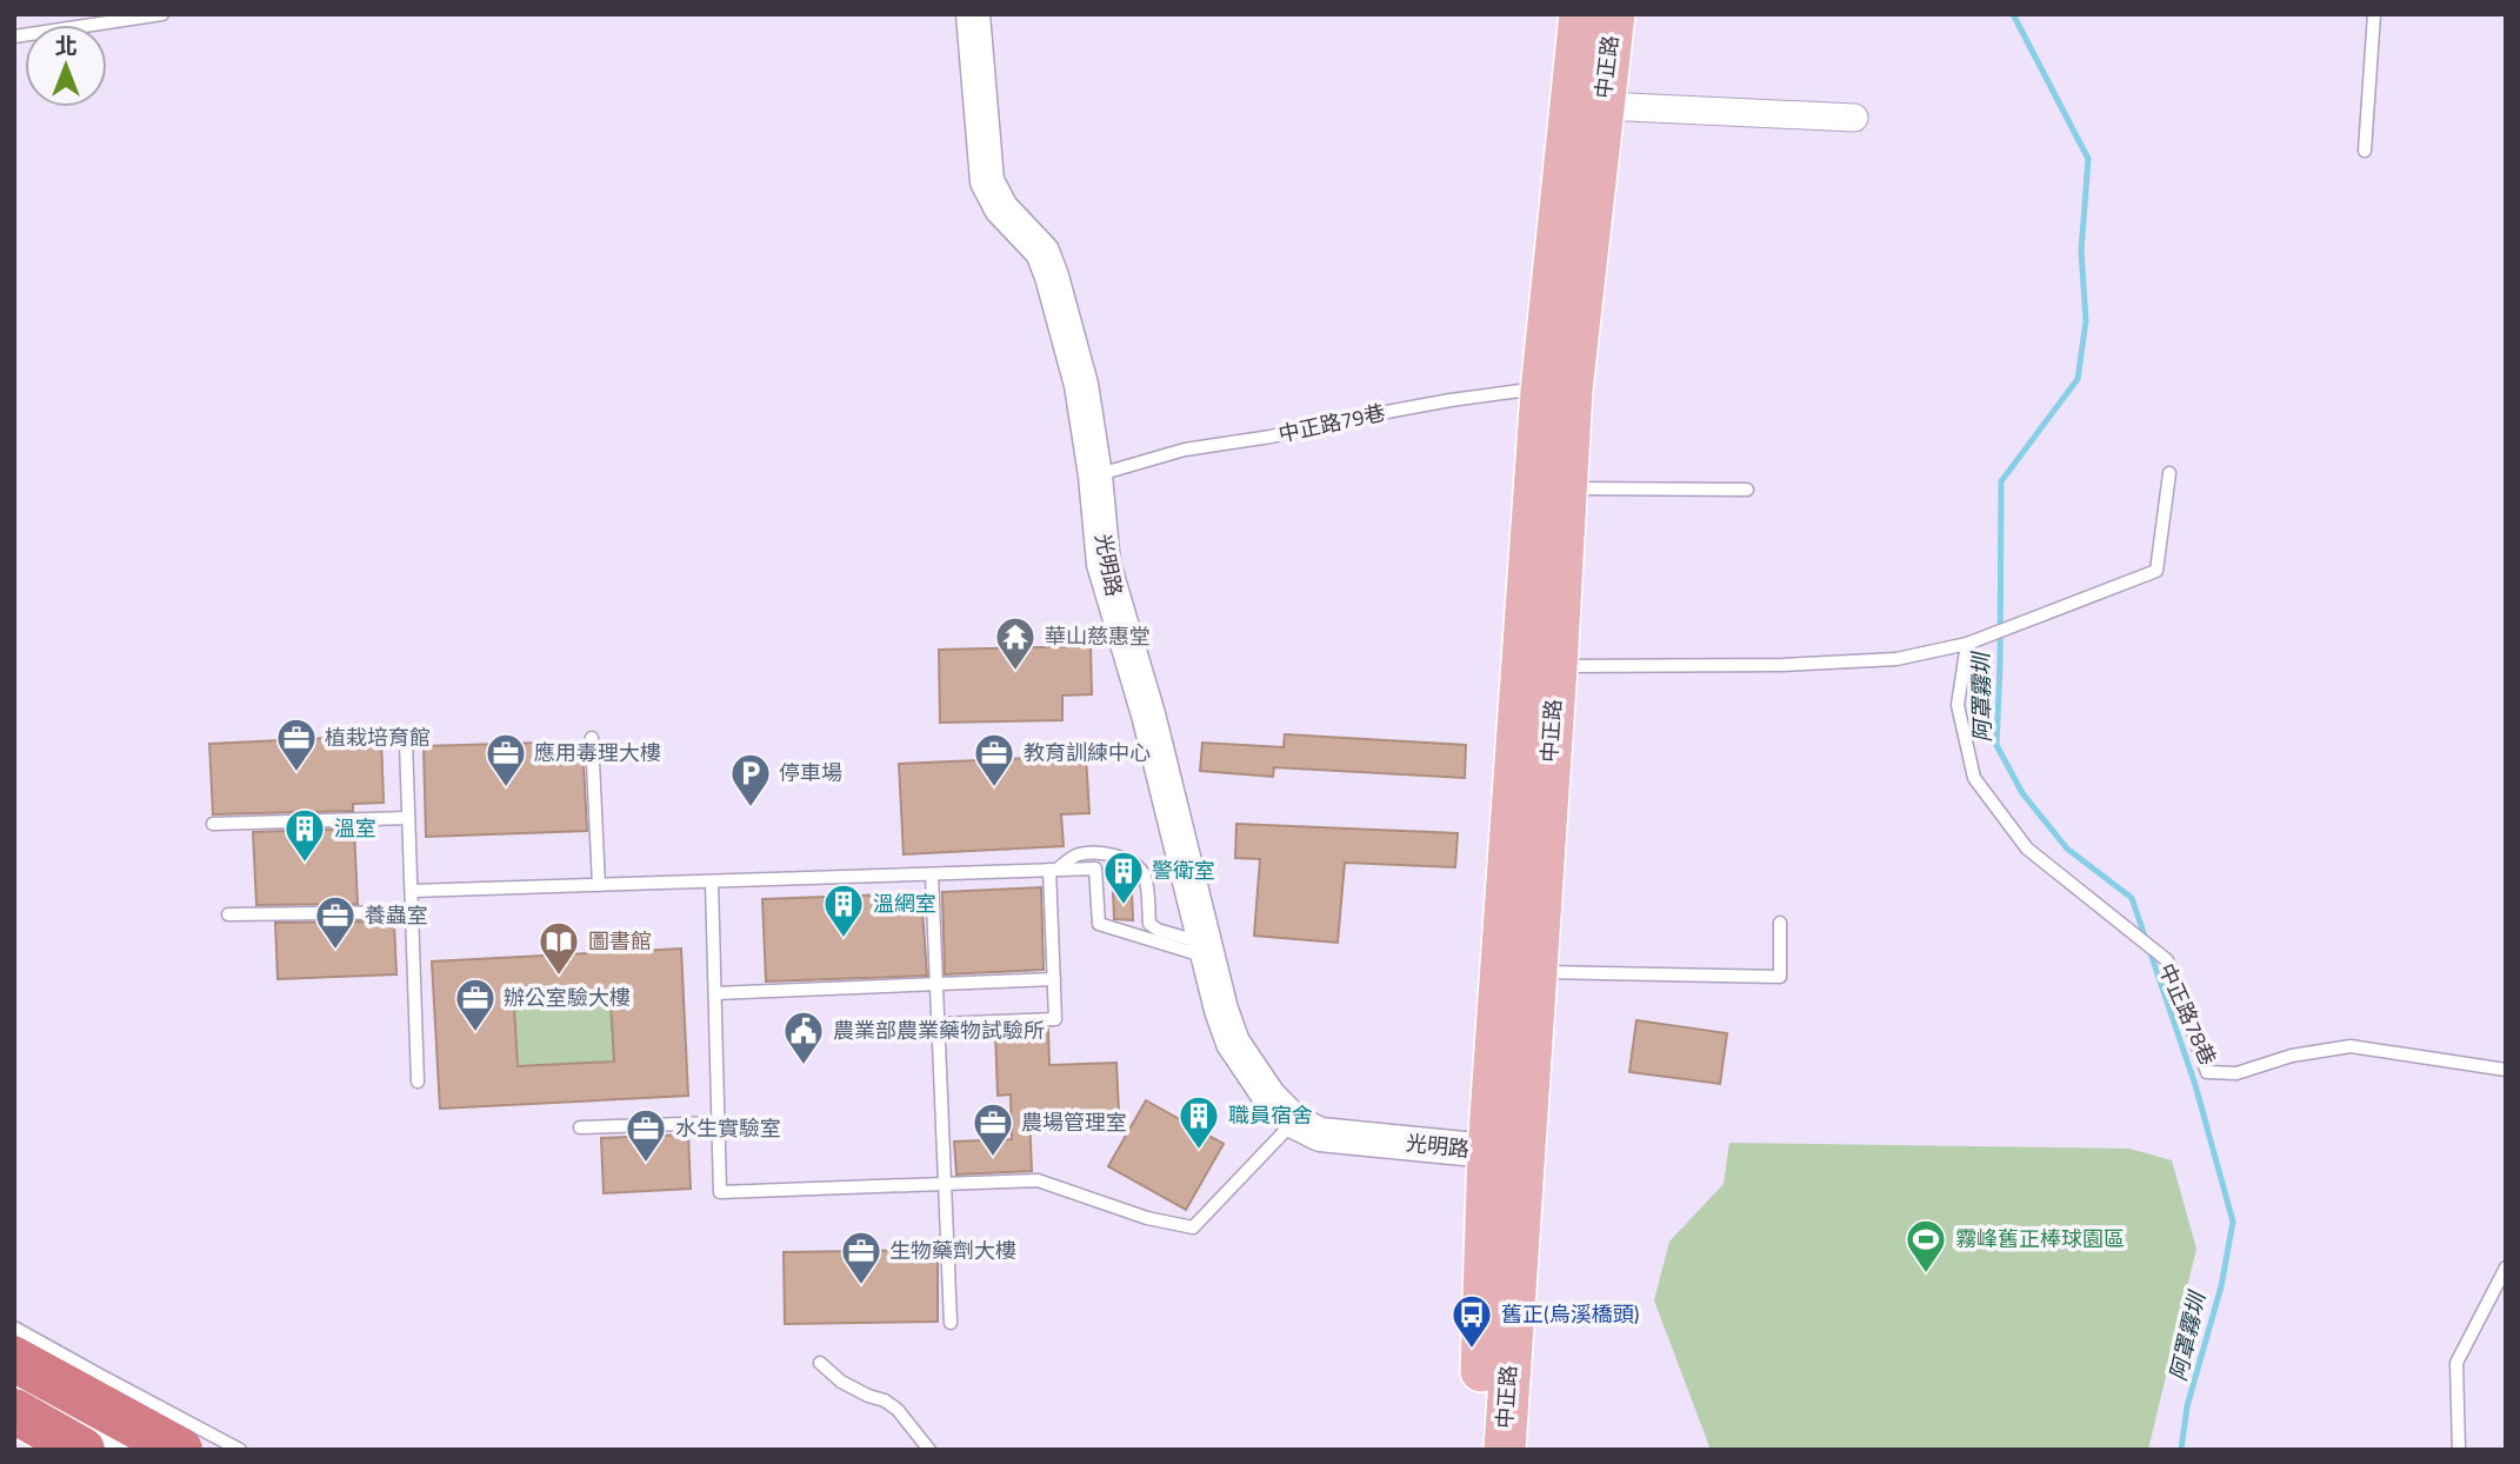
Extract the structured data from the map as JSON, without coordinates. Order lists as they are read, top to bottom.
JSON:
{
  "streets": {
    "main road": ["中正路"],
    "street": ["光明路"],
    "lane": ["中正路79巷", "中正路78巷"]
  },
  "crossings": [
    ["中正路", "中正路79巷"],
    ["中正路", "光明路"],
    ["中正路79巷", "光明路"]
  ],
  "water": ["阿罩霧圳"],
  "places": {
    "temple": ["華山慈惠堂"],
    "office": [
      "植栽培育館",
      "應用毒理大樓",
      "教育訓練中心",
      "養蟲室",
      "辦公室驗大樓",
      "農場管理室",
      "水生實驗室",
      "生物藥劑大樓"
    ],
    "parking": ["停車場"],
    "building": [
      "溫室",
      "警衛室",
      "溫網室",
      "職員宿舍"
    ],
    "library": ["圖書館"],
    "public building": ["農業部農業藥物試驗所"],
    "sports": ["霧峰舊正棒球園區"],
    "bus stop": ["舊正(烏溪橋頭)"]
  },
  "north": "top"
}
